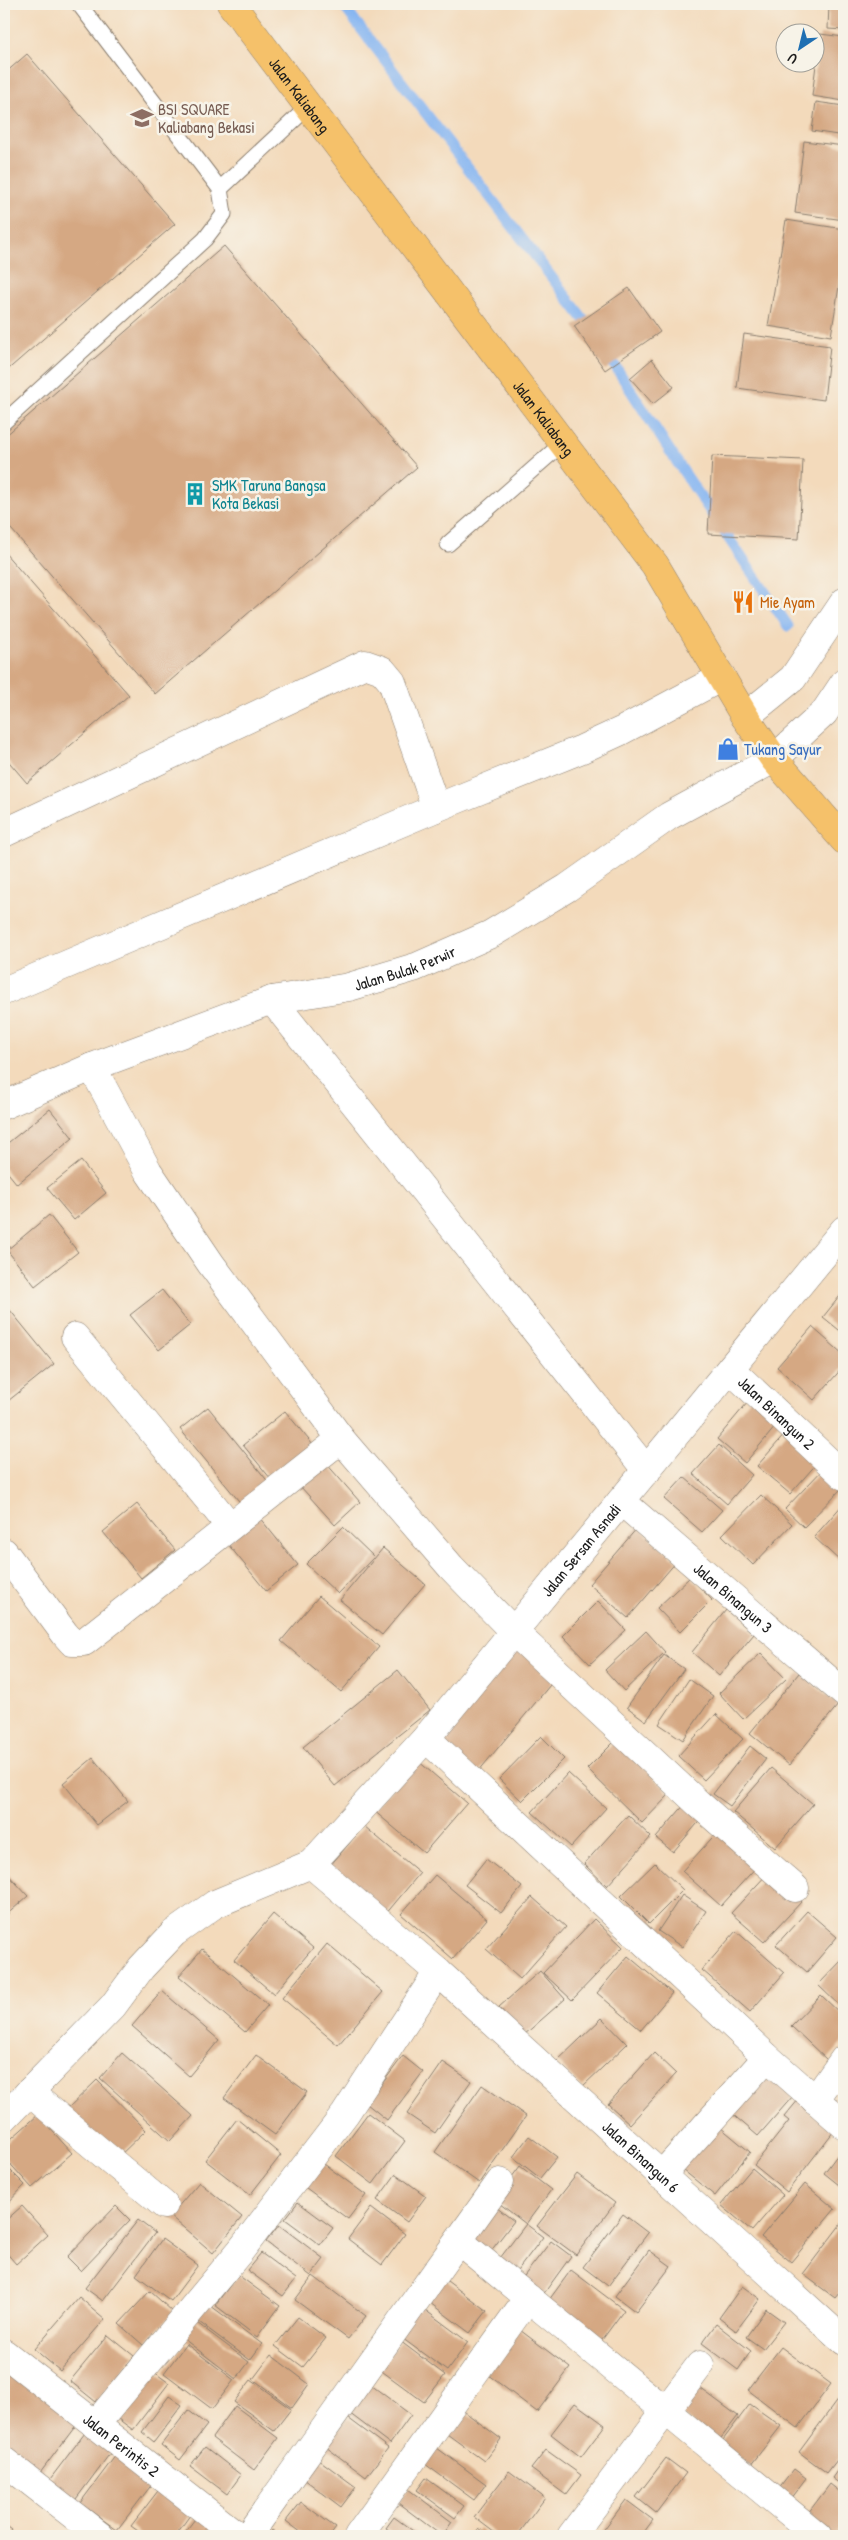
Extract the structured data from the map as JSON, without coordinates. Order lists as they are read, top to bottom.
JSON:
{
  "streets": {
    "main road": ["Jalan Kaliabang"],
    "street": [
      "Jalan Bulak Perwir",
      "Jalan Binangun 2",
      "Jalan Sersan Asnadi",
      "Jalan Binangun 3",
      "Jalan Binangun 6",
      "Jalan Perintis 2"
    ]
  },
  "crossings": [
    ["Jalan Kaliabang", "Jalan Bulak Perwir"],
    ["Jalan Binangun 2", "Jalan Sersan Asnadi"],
    ["Jalan Sersan Asnadi", "Jalan Binangun 3"],
    ["Jalan Sersan Asnadi", "Jalan Binangun 6"]
  ],
  "places": {
    "school or university": ["BSI SQUARE Kaliabang Bekasi"],
    "building": ["SMK Taruna Bangsa Kota Bekasi"],
    "restaurant": ["Mie Ayam"],
    "shop": ["Tukang Sayur"]
  },
  "north": "bottom left"
}
